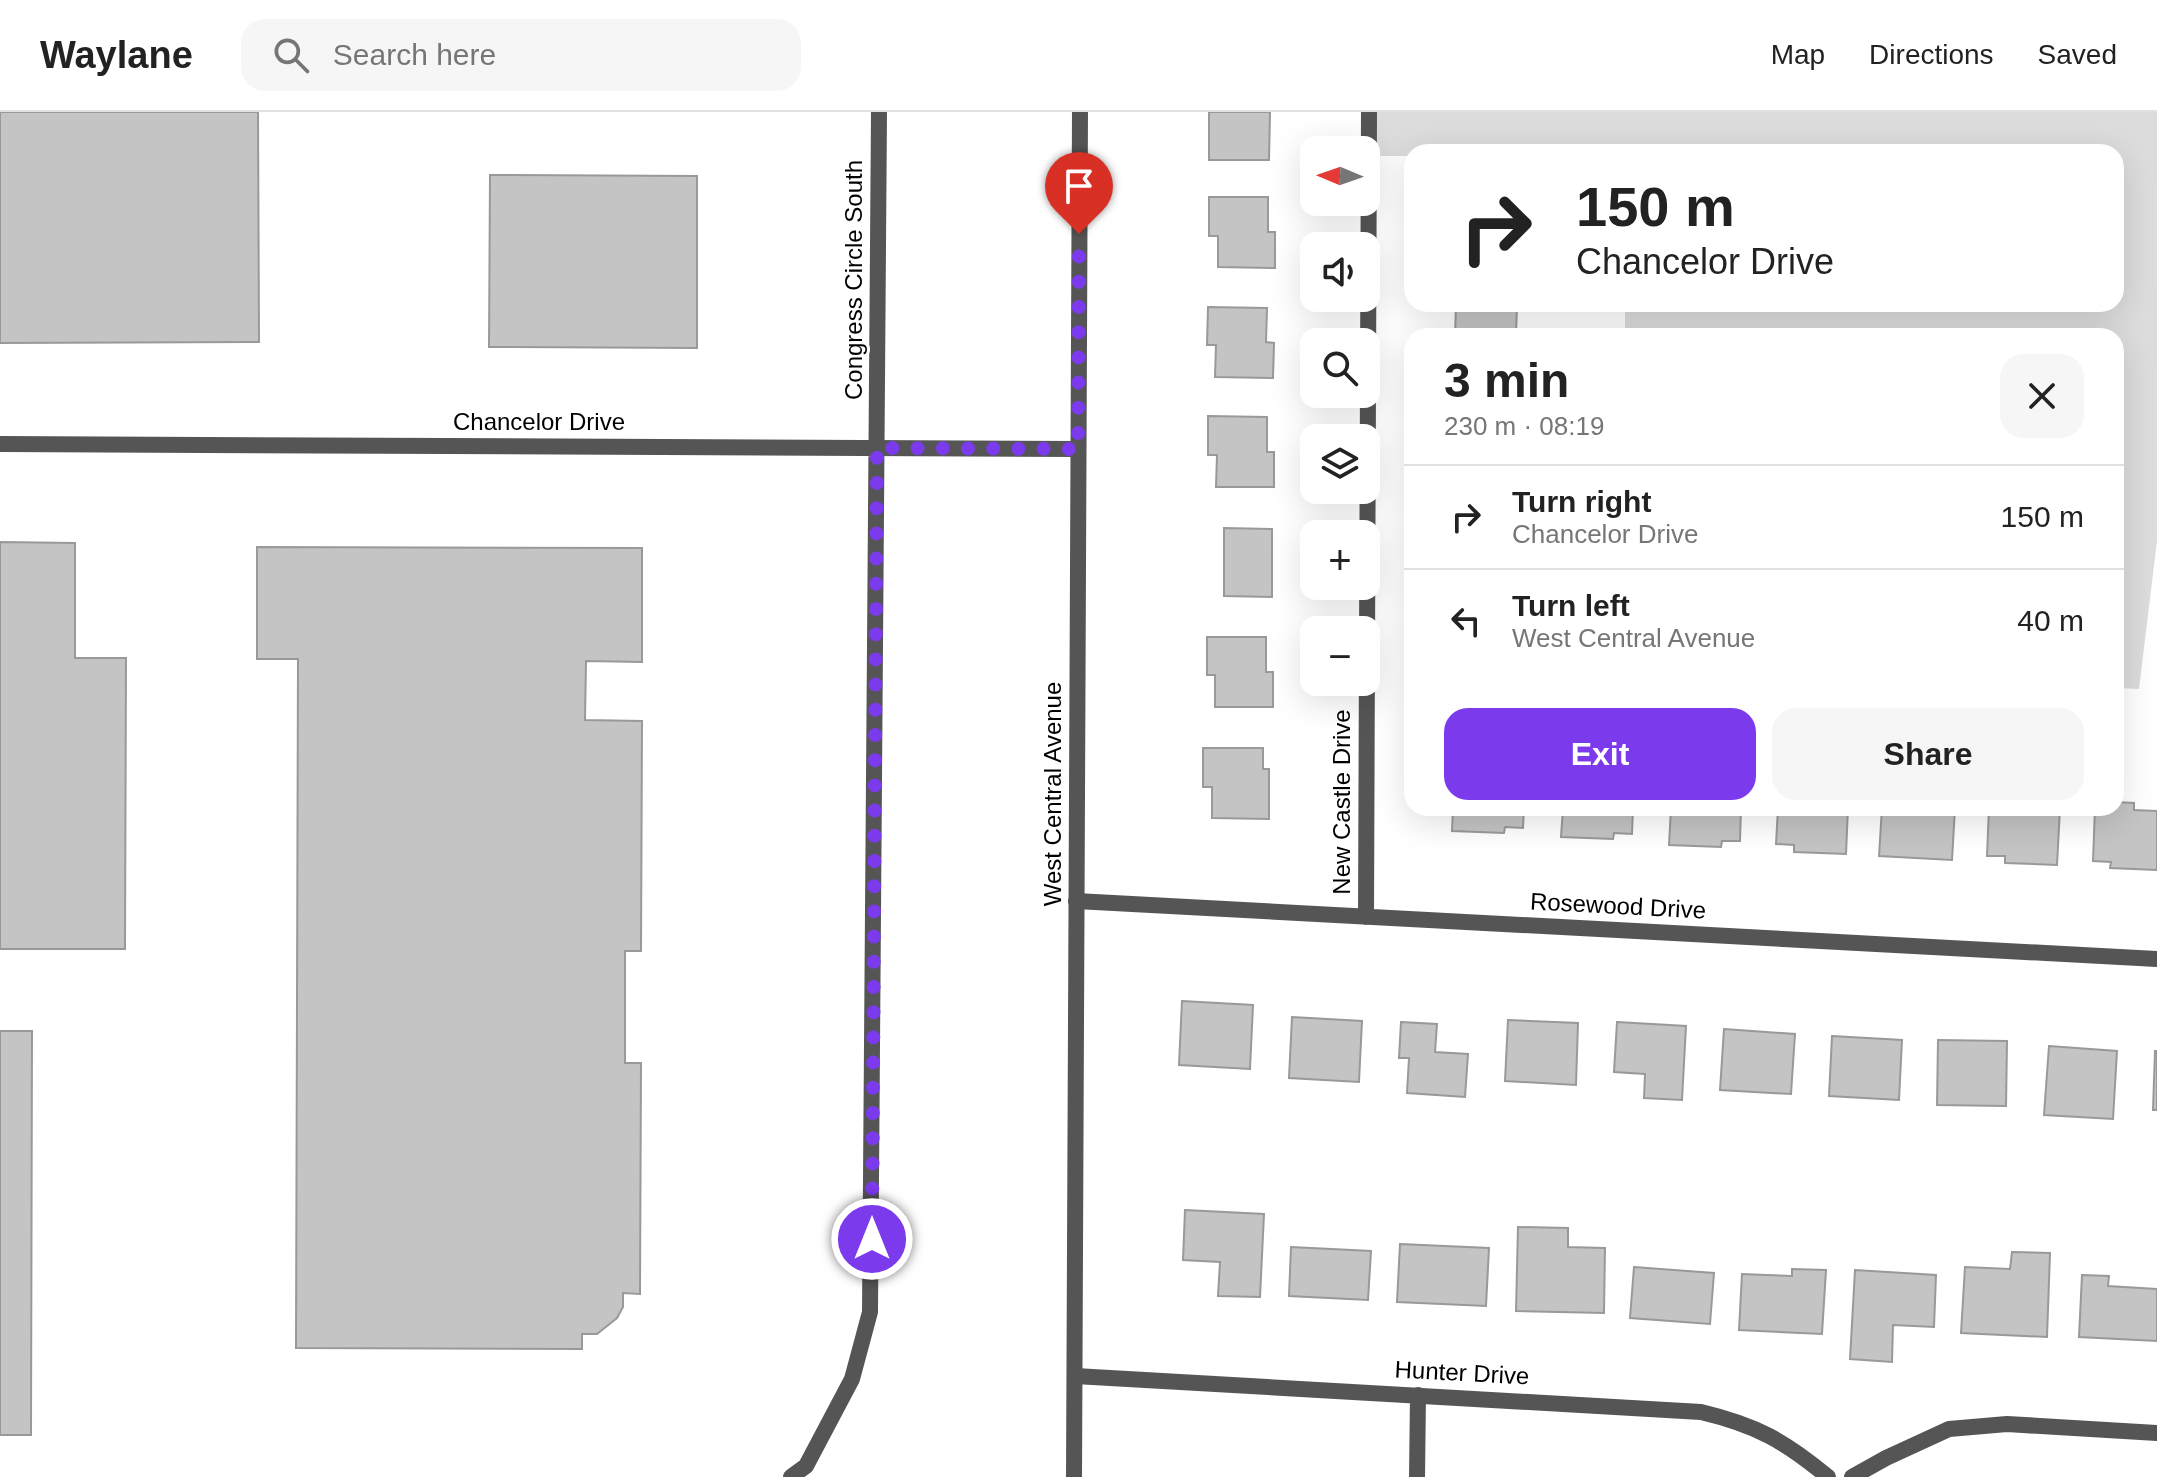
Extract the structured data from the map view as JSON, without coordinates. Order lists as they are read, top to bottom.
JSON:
{
  "streets": {
    "street": [
      "Congress Circle South",
      "Chancelor Drive",
      "West Central Avenue",
      "New Castle Drive",
      "Rosewood Drive",
      "Hunter Drive"
    ]
  },
  "crossings": [
    ["Congress Circle South", "Chancelor Drive"],
    ["Chancelor Drive", "West Central Avenue"],
    ["West Central Avenue", "Rosewood Drive"],
    ["West Central Avenue", "Hunter Drive"],
    ["New Castle Drive", "Rosewood Drive"]
  ],
  "north": "left",
  "page": {
    "header": "Waylane",
    "search": "Search here",
    "nav": ["Map", "Directions", "Saved"],
    "map_buttons": ["+", "−"],
    "turn": ["150 m", "Chancelor Drive"],
    "heading": ["3 min", "230 m · 08:19"],
    "list": [
      {
        "name": "Turn right",
        "note": "Chancelor Drive",
        "value": "150 m"
      },
      {
        "name": "Turn left",
        "note": "West Central Avenue",
        "value": "40 m"
      }
    ],
    "buttons": ["Exit", "Share"]
  }
}
